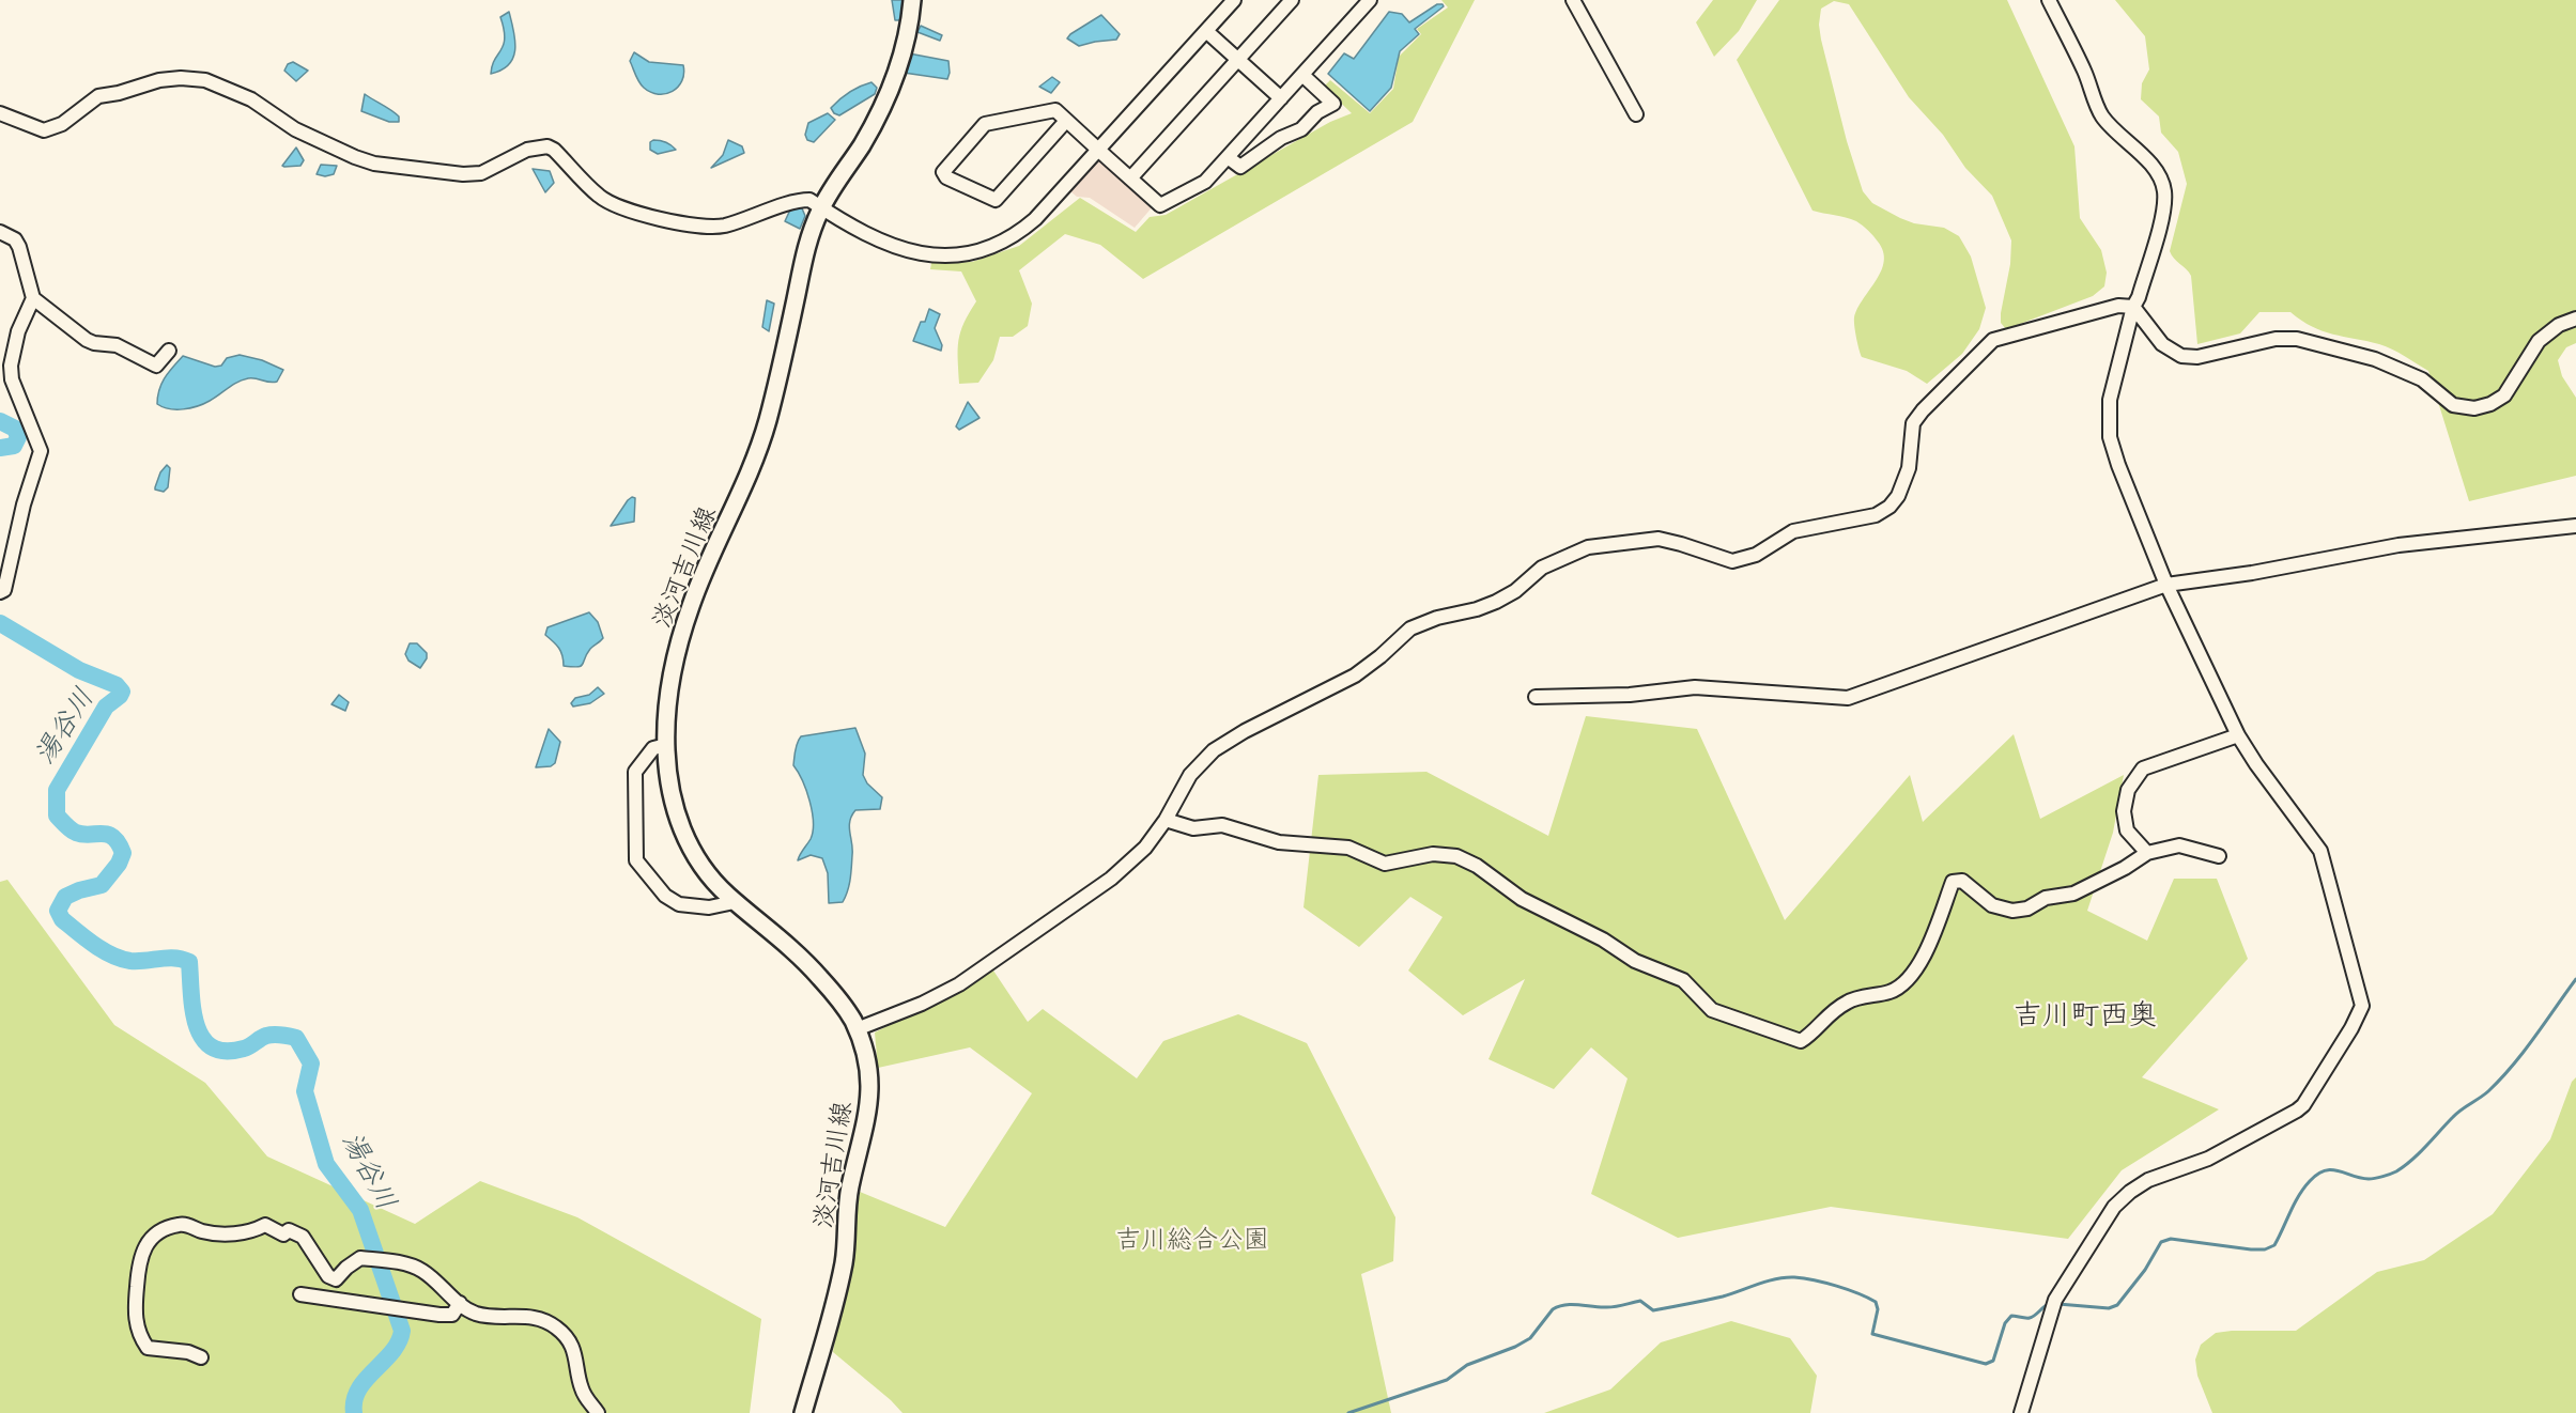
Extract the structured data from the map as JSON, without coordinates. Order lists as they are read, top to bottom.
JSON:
{
  "streets": {
    "main road": ["淡河吉川線"]
  },
  "districts": ["吉川町西奥"],
  "water": ["湯谷川"],
  "parks": ["吉川総合公園"]
}
